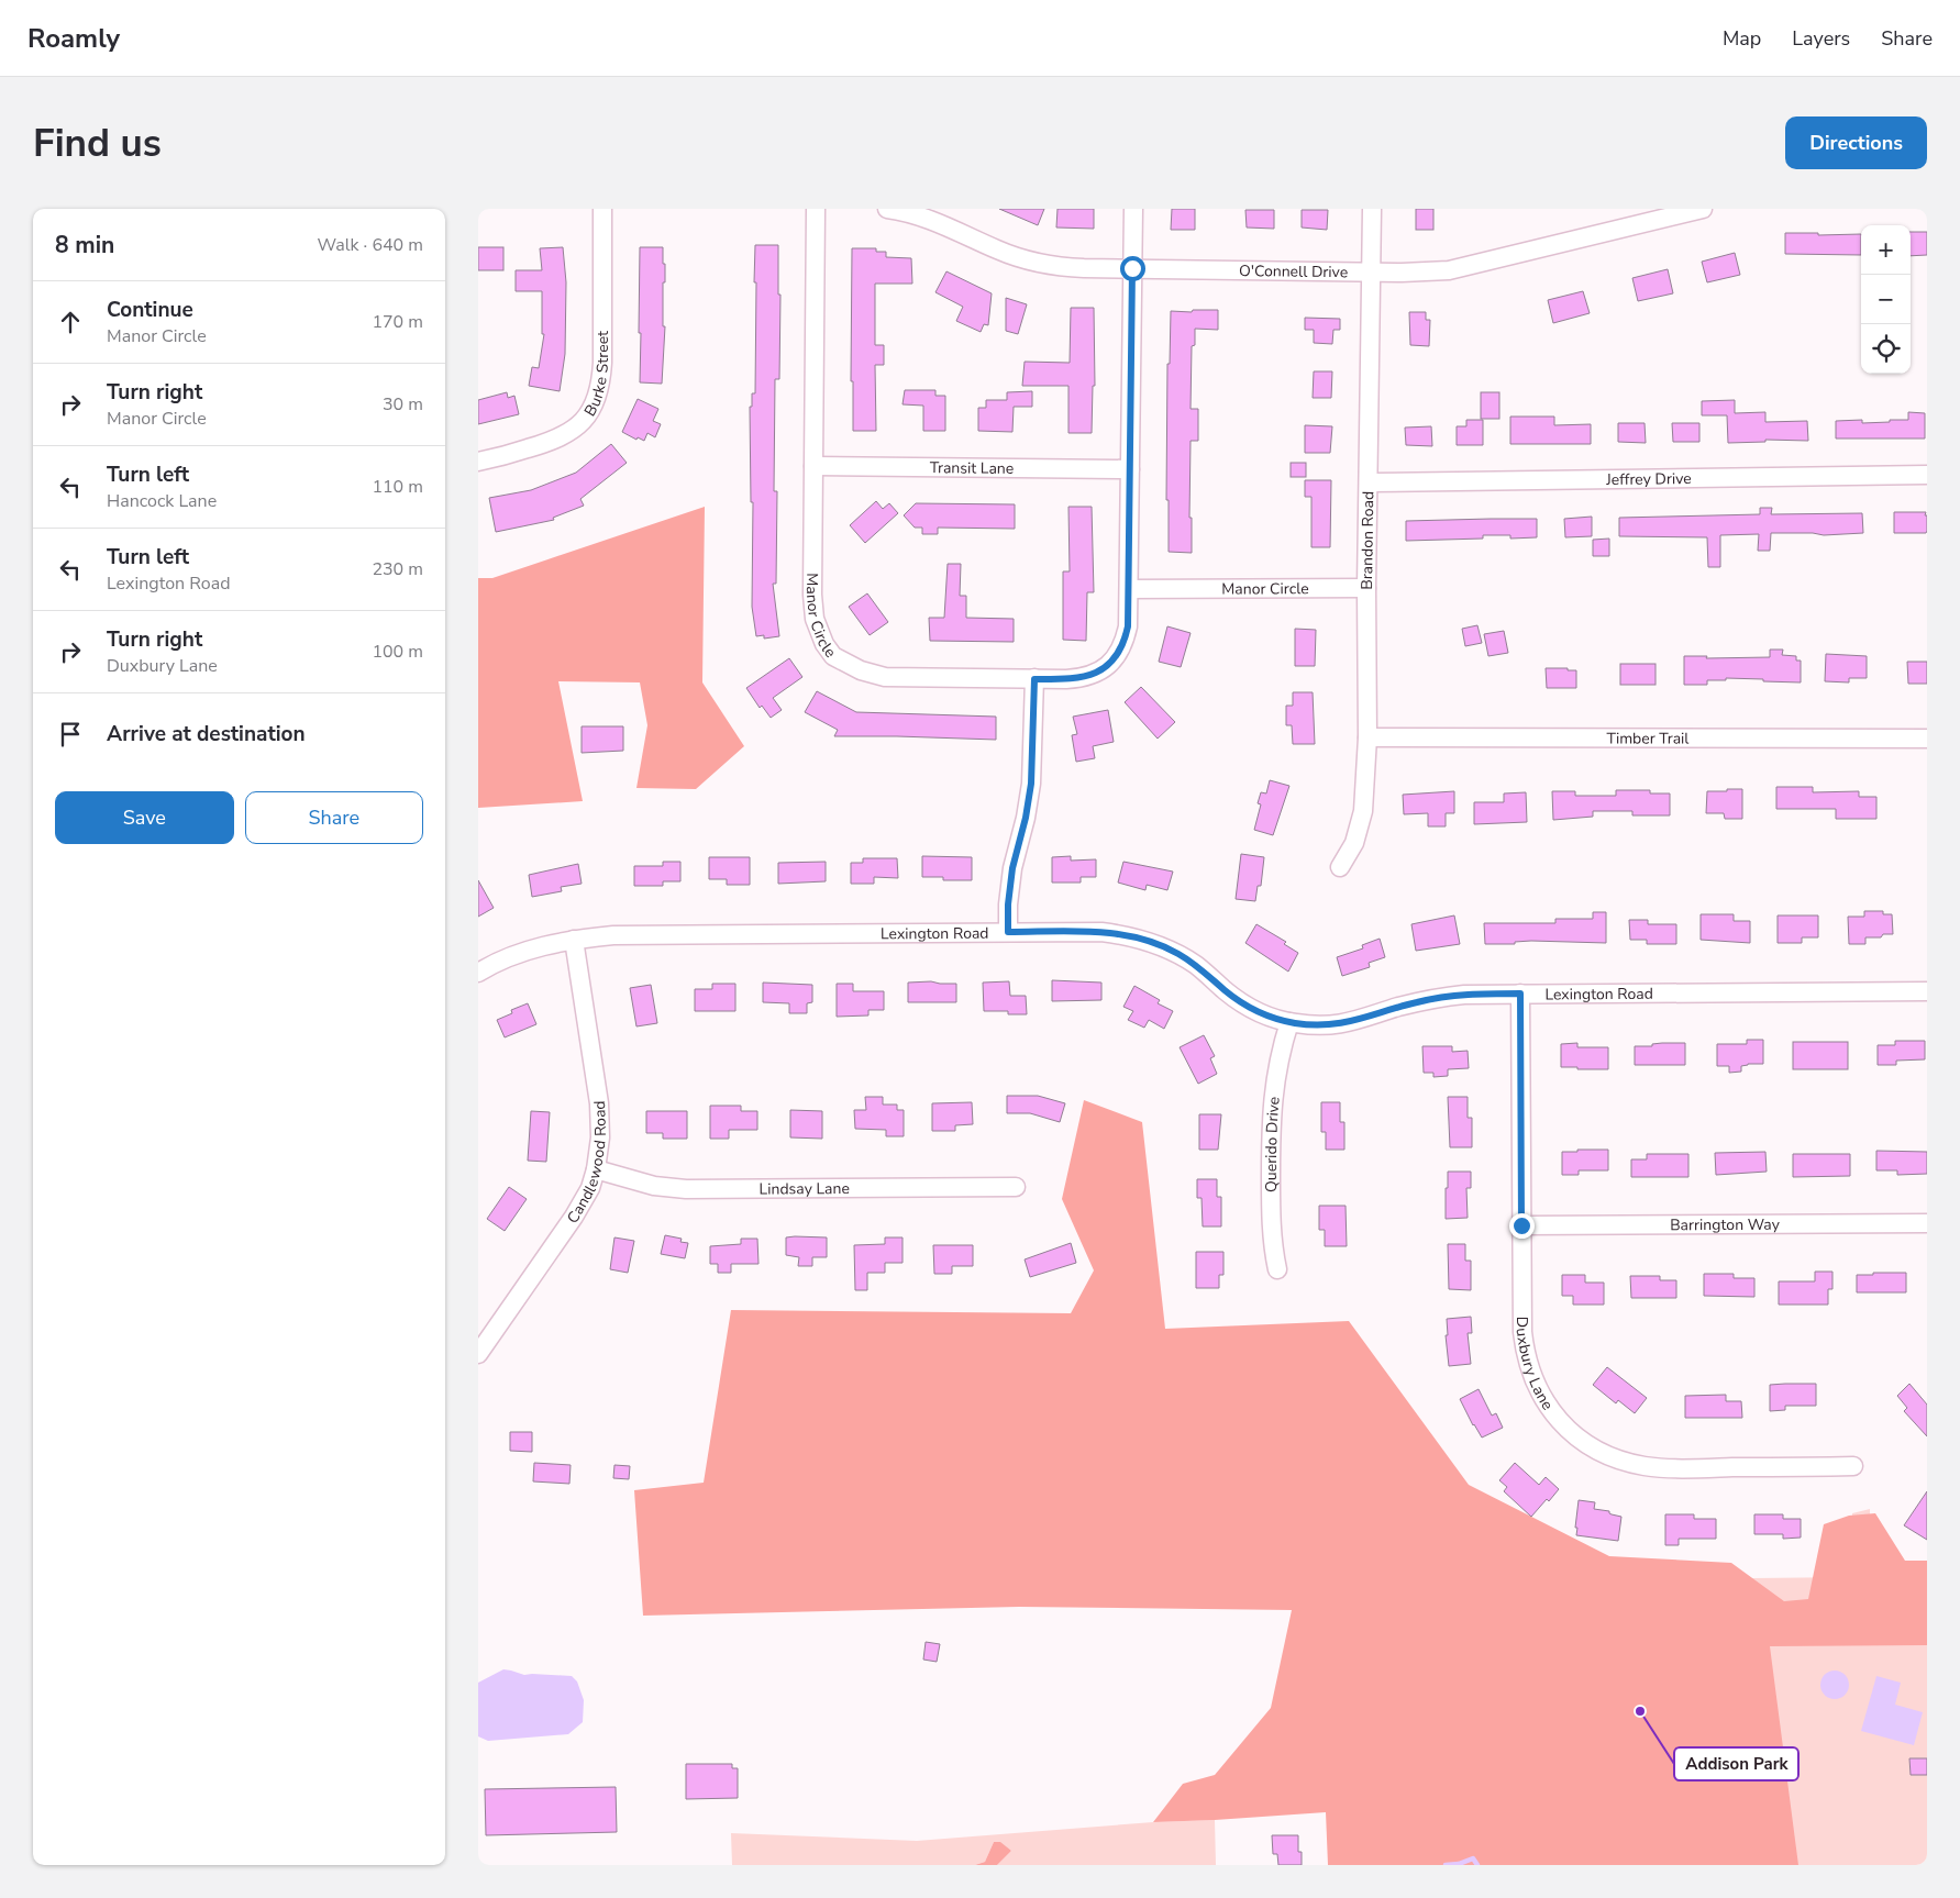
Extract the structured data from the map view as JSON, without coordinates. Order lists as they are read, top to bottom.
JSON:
{
  "streets": {
    "street": [
      "O'Connell Drive",
      "Burke Street",
      "Transit Lane",
      "Jeffrey Drive",
      "Brandon Road",
      "Manor Circle",
      "Timber Trail",
      "Lexington Road",
      "Querido Drive",
      "Candlewood Road",
      "Lindsay Lane",
      "Barrington Way",
      "Duxbury Lane"
    ]
  },
  "crossings": [
    ["O'Connell Drive", "Brandon Road"],
    ["O'Connell Drive", "Manor Circle"],
    ["Transit Lane", "Manor Circle"],
    ["Jeffrey Drive", "Brandon Road"],
    ["Brandon Road", "Manor Circle"],
    ["Brandon Road", "Timber Trail"],
    ["Lexington Road", "Querido Drive"],
    ["Lexington Road", "Candlewood Road"],
    ["Lexington Road", "Duxbury Lane"],
    ["Candlewood Road", "Lindsay Lane"],
    ["Barrington Way", "Duxbury Lane"]
  ],
  "places": ["Addison Park"],
  "page": {
    "header": "Roamly",
    "nav": ["Map", "Layers", "Share"],
    "buttons": [
      "Directions",
      ["Save", "Share"]
    ],
    "title": "Find us",
    "heading": ["8 min", "Walk · 640 m"],
    "map_buttons": ["+", "−"],
    "list": [
      ["Continue", "Manor Circle", "170 m"],
      ["Turn right", "Manor Circle", "30 m"],
      ["Turn left", "Hancock Lane", "110 m"],
      ["Turn left", "Lexington Road", "230 m"],
      ["Turn right", "Duxbury Lane", "100 m"],
      "Arrive at destination"
    ]
  }
}
